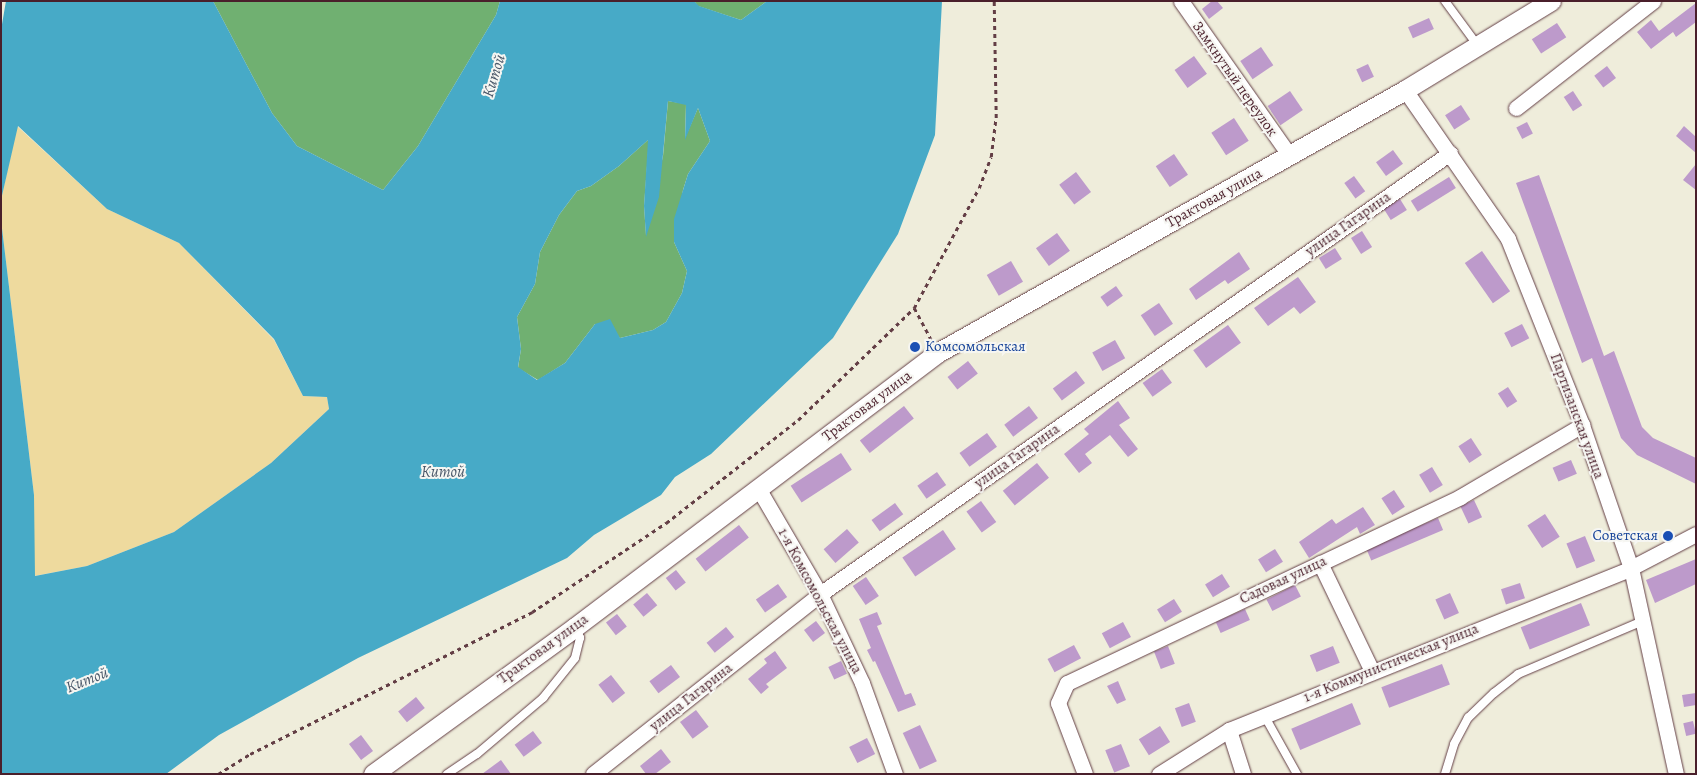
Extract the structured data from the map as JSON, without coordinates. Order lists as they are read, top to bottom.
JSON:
{
  "streets": {
    "street": [
      "Замкнутый переулок",
      "Трактовая улица",
      "улица Гагарина",
      "Партизанская улица",
      "Садовая улица",
      "1-я Комсомольская улица",
      "1-я Коммунистическая улица"
    ]
  },
  "crossings": [
    ["Замкнутый переулок", "Трактовая улица"],
    ["Трактовая улица", "Партизанская улица"],
    ["Трактовая улица", "1-я Комсомольская улица"],
    ["улица Гагарина", "Партизанская улица"],
    ["улица Гагарина", "1-я Комсомольская улица"],
    ["Партизанская улица", "Садовая улица"],
    ["Партизанская улица", "1-я Коммунистическая улица"]
  ],
  "water": ["Китой"],
  "places": ["Комсомольская", "Советская"]
}
